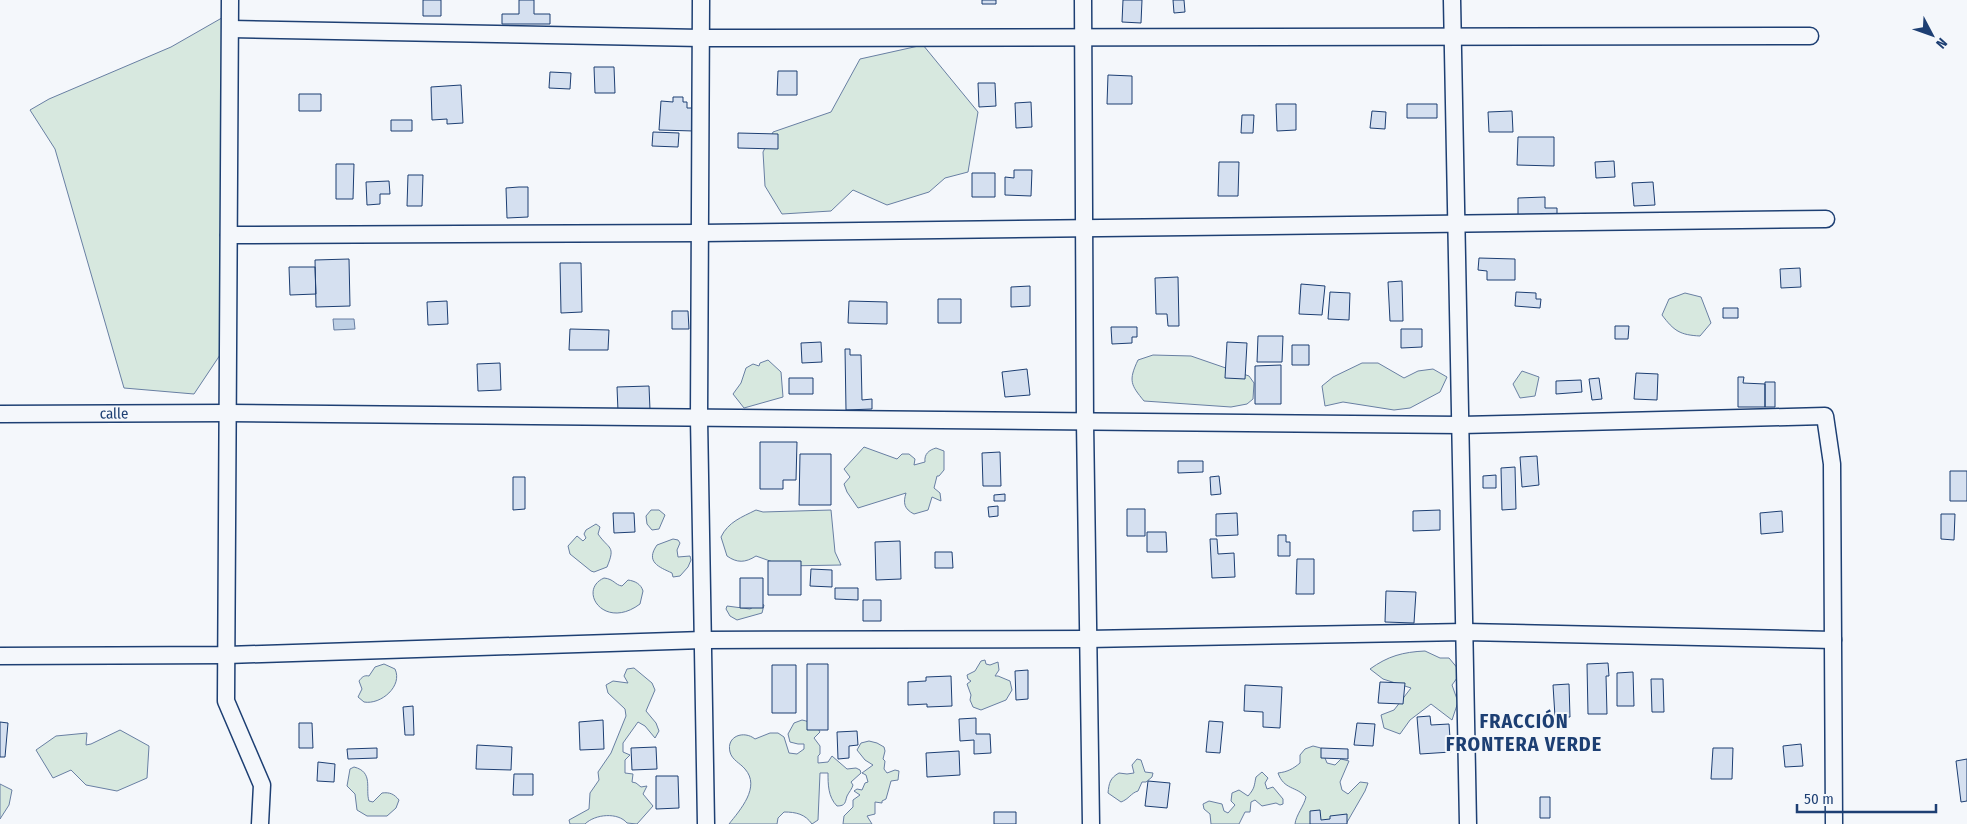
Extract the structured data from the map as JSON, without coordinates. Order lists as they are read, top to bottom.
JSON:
{
  "streets": {
    "street": ["calle"]
  },
  "districts": ["FRACCIÓN FRONTERA VERDE"],
  "scale_bar": "50 m",
  "north": "bottom right"
}
